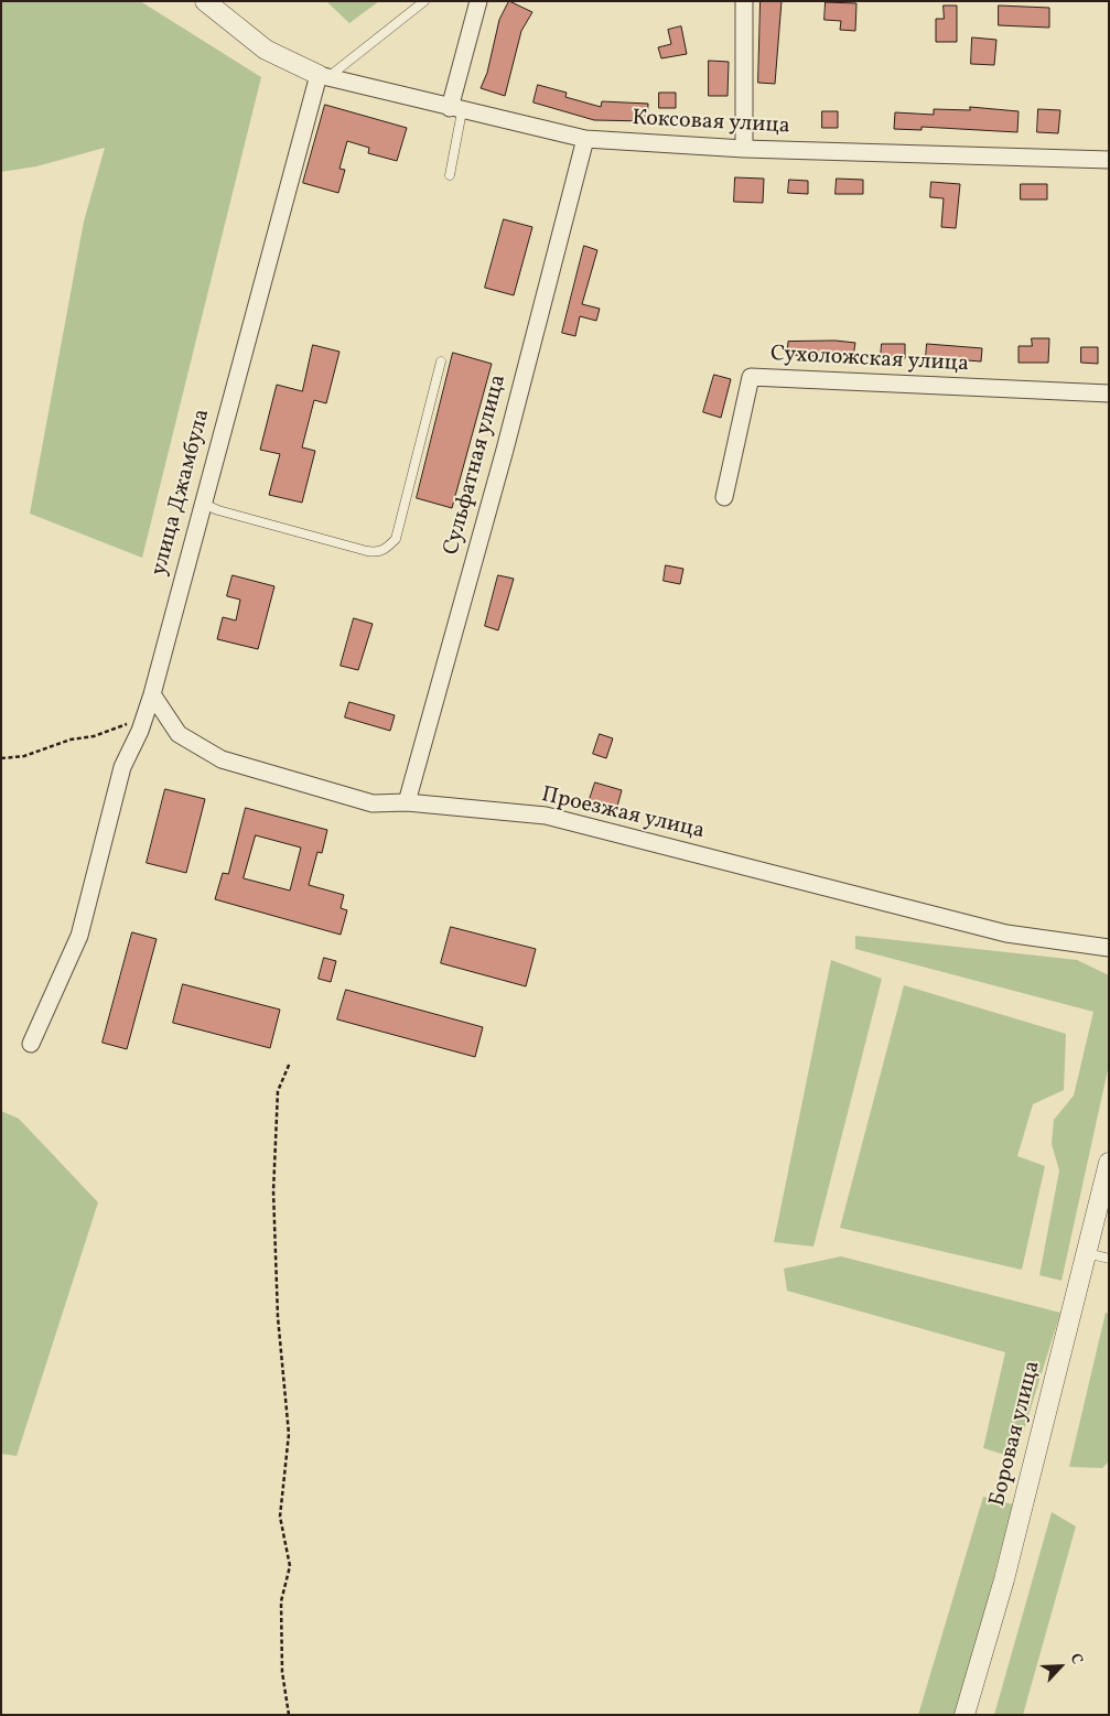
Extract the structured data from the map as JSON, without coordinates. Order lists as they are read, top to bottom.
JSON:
{
  "streets": {
    "street": [
      "Коксовая улица",
      "Сухоложская улица",
      "Сульфатная улица",
      "улица Джамбула",
      "Проезжая улица",
      "Боровая улица"
    ]
  },
  "crossings": [
    ["Коксовая улица", "Сульфатная улица"],
    ["Коксовая улица", "улица Джамбула"],
    ["Сульфатная улица", "Проезжая улица"],
    ["улица Джамбула", "Проезжая улица"]
  ],
  "north": "top right"
}
